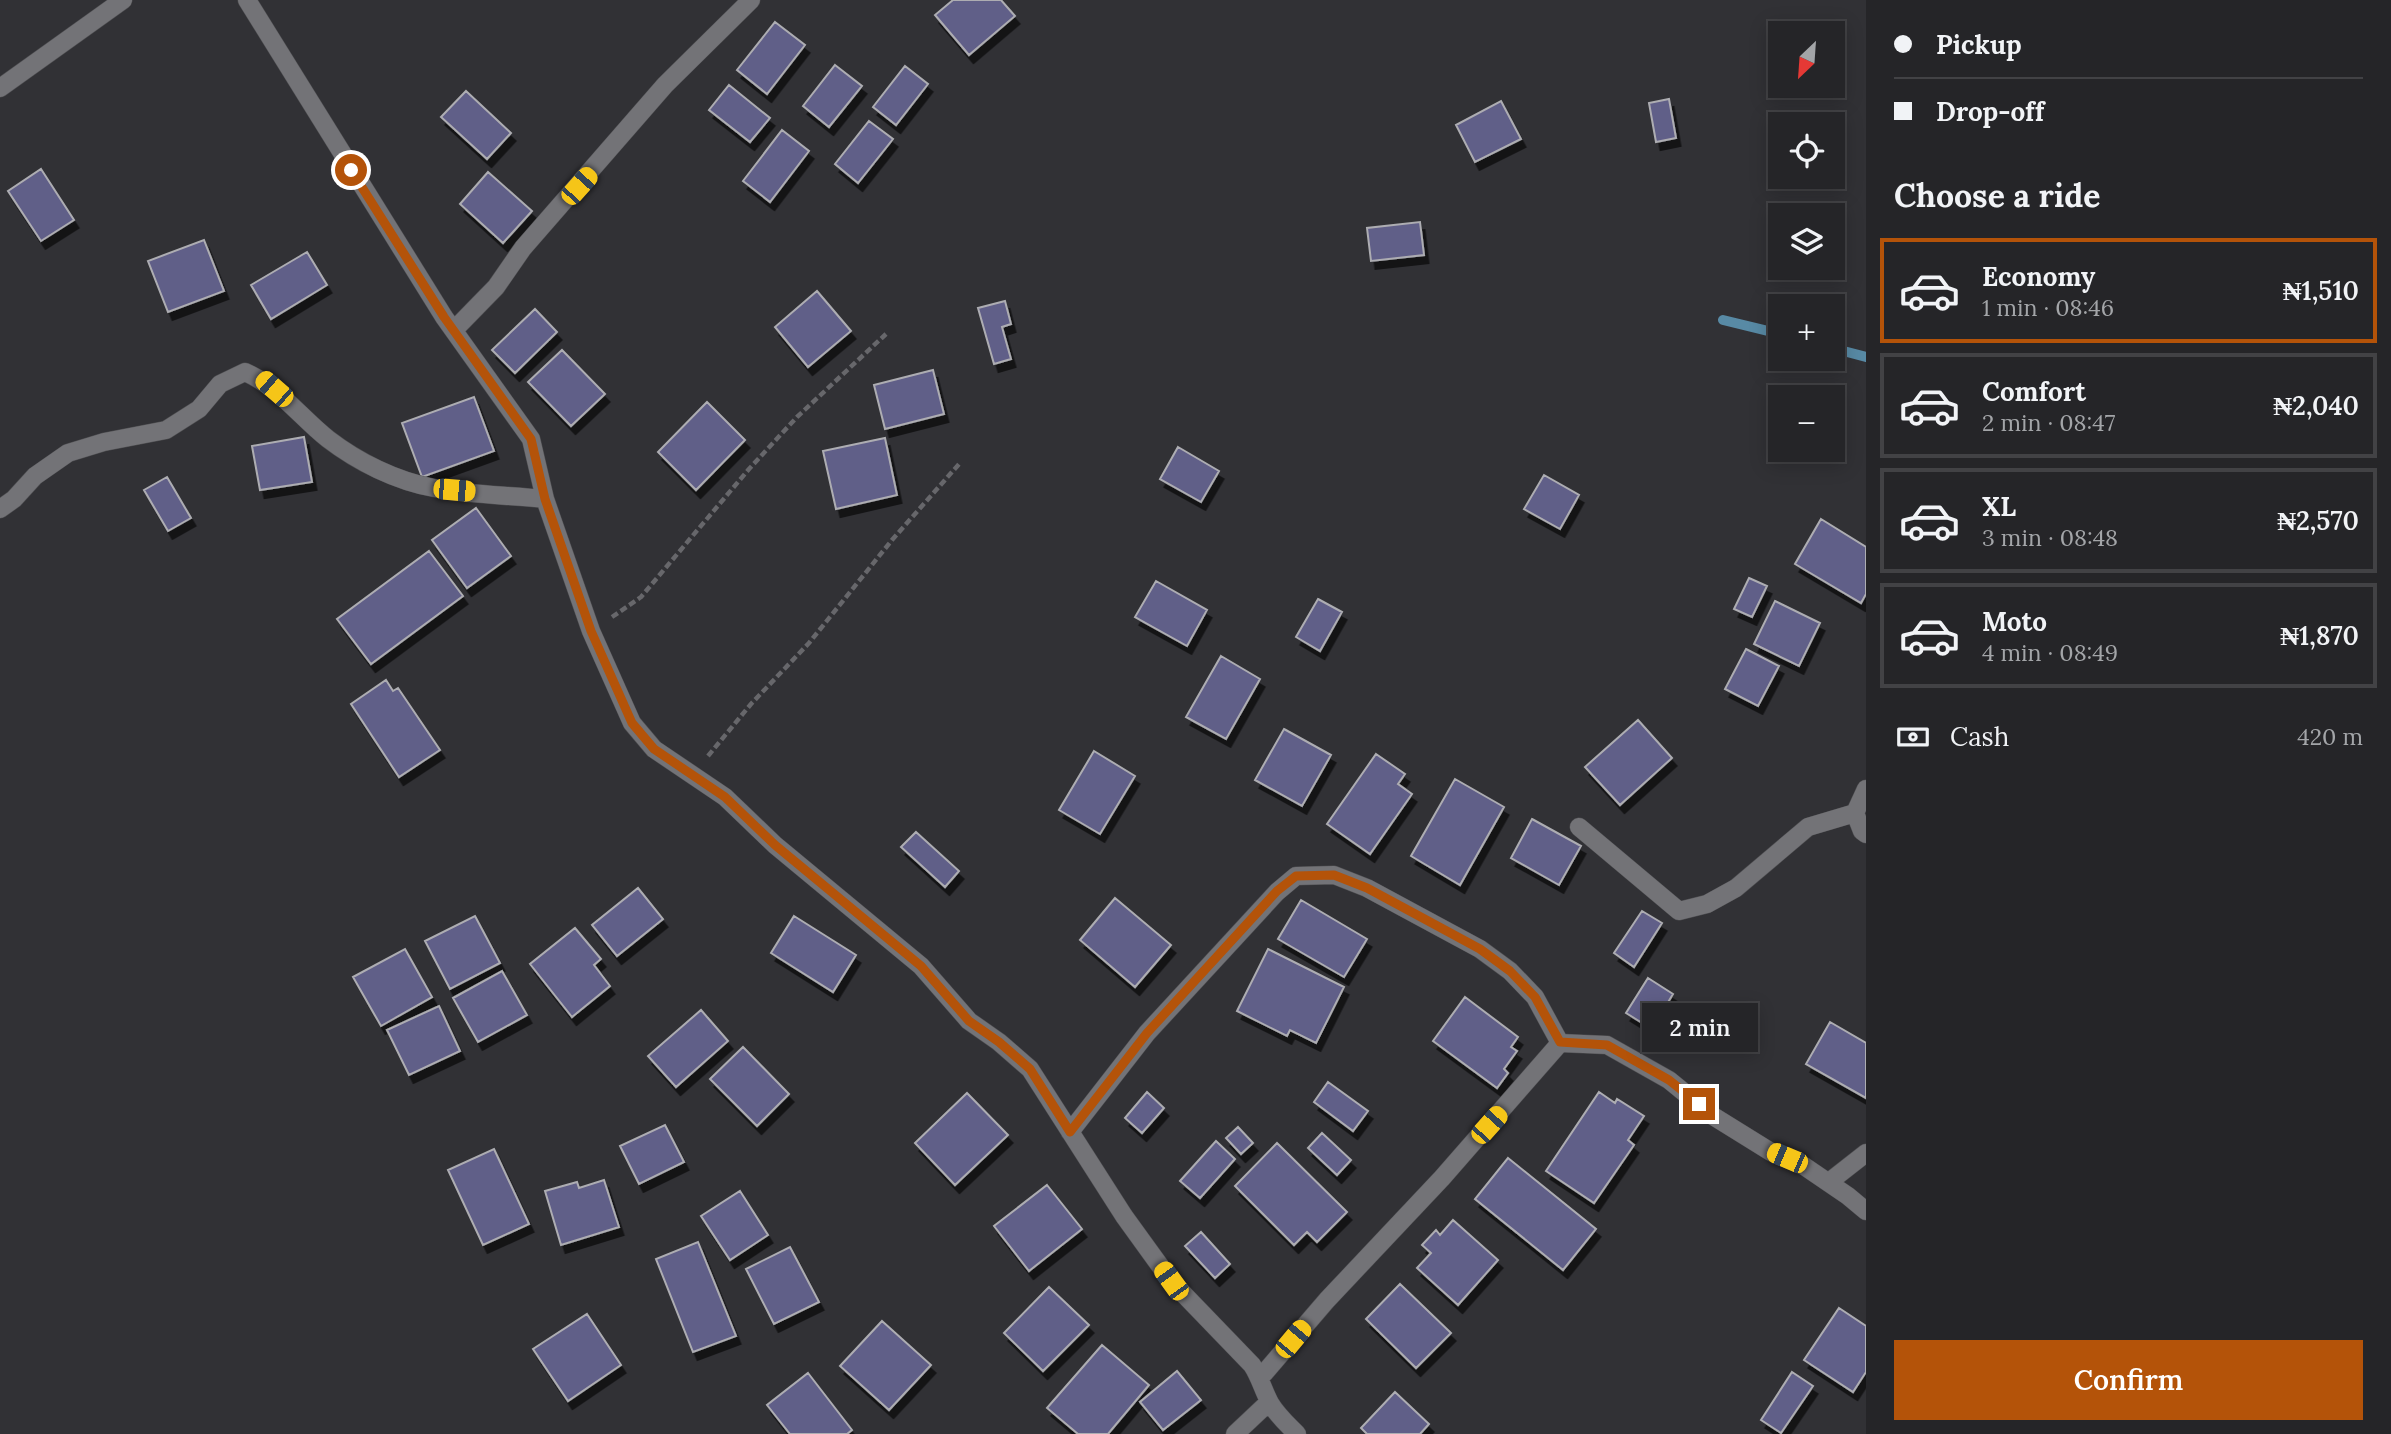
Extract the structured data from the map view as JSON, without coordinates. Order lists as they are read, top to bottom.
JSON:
{
  "north": "bottom left",
  "page": {
    "banner": ["Pickup", "Drop-off"],
    "map_buttons": ["+", "−"],
    "heading": "Choose a ride",
    "list": [
      {
        "name": "Economy",
        "note": "1 min · 08:46",
        "value": "₦1,510"
      },
      {
        "name": "Comfort",
        "note": "2 min · 08:47",
        "value": "₦2,040"
      },
      {
        "name": "XL",
        "note": "3 min · 08:48",
        "value": "₦2,570"
      },
      {
        "name": "Moto",
        "note": "4 min · 08:49",
        "value": "₦1,870"
      }
    ],
    "pay": ["Cash", "420 m"],
    "bubble": "2 min",
    "buttons": "Confirm"
  }
}
